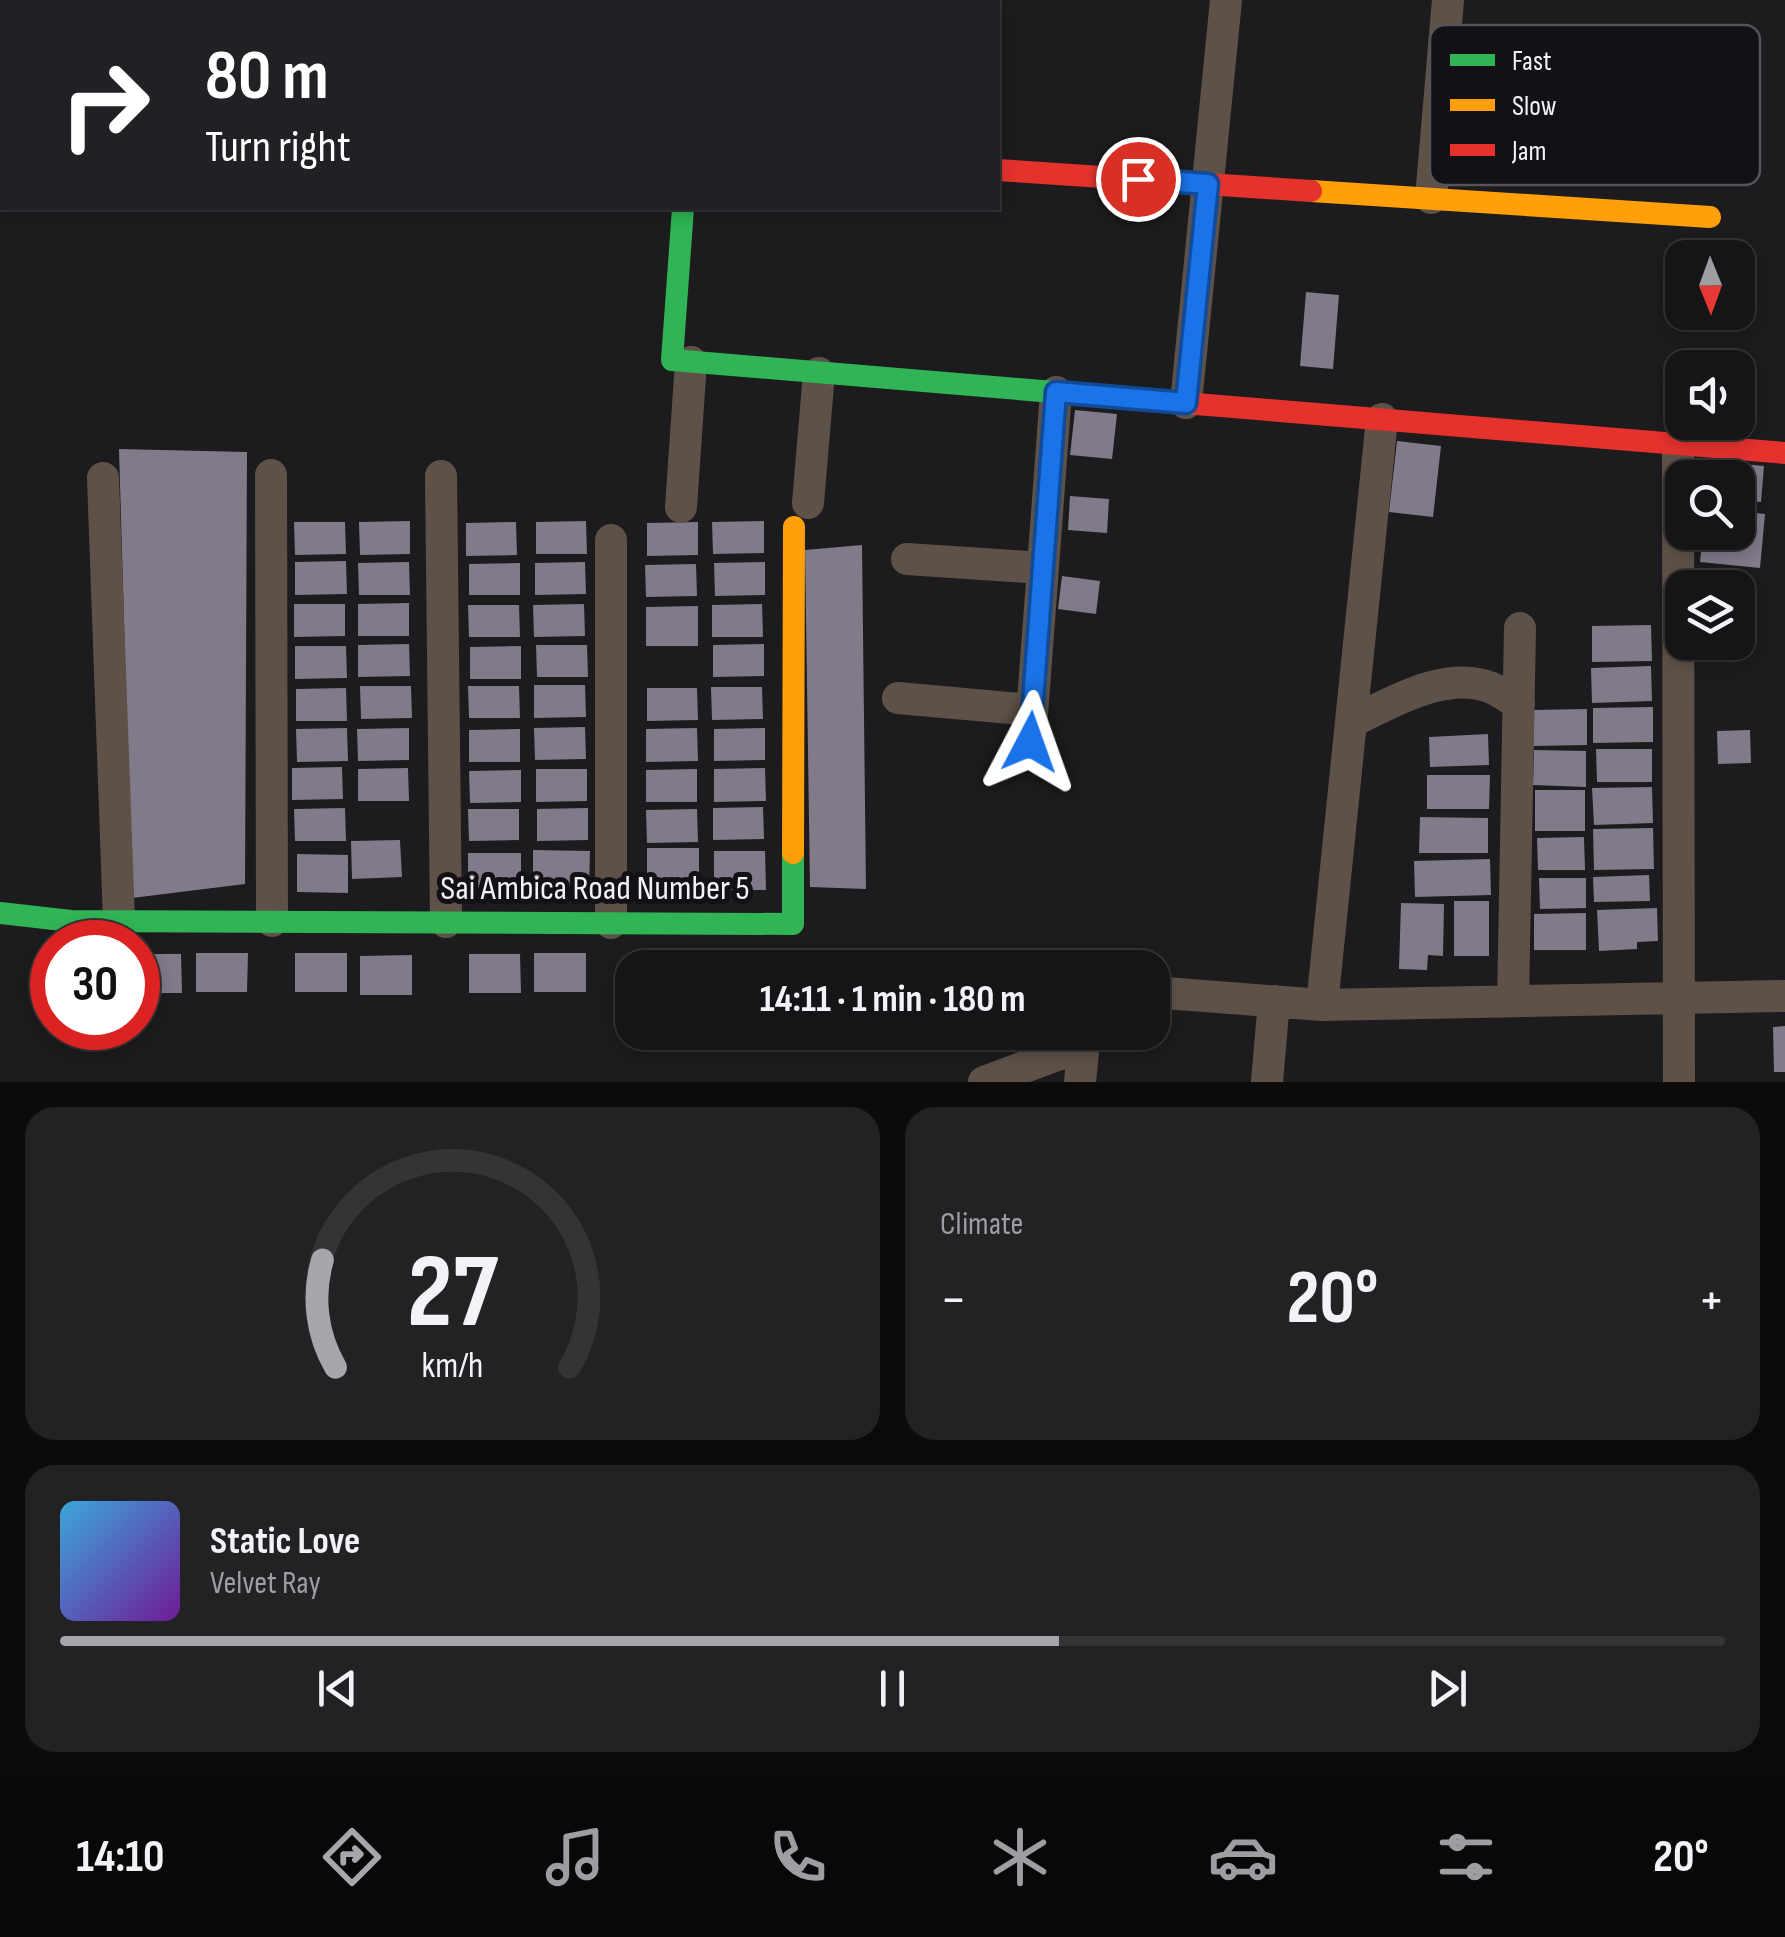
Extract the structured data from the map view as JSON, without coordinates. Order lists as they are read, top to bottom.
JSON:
{
  "streets": {
    "street": ["Sai Ambica Road Number 5"]
  },
  "legend": ["Fast", "Slow", "Jam"],
  "north": "bottom",
  "page": {
    "turn": ["80 m", "Turn right"],
    "limit": "30",
    "trip": "14:11 · 1 min · 180 m",
    "tile": "Climate",
    "heat": ["−", "20°", "+"],
    "song": ["Static Love", "Velvet Ray"],
    "tabs": ["14:10", "20°"],
    "gauge": ["27", "km/h"]
  }
}
